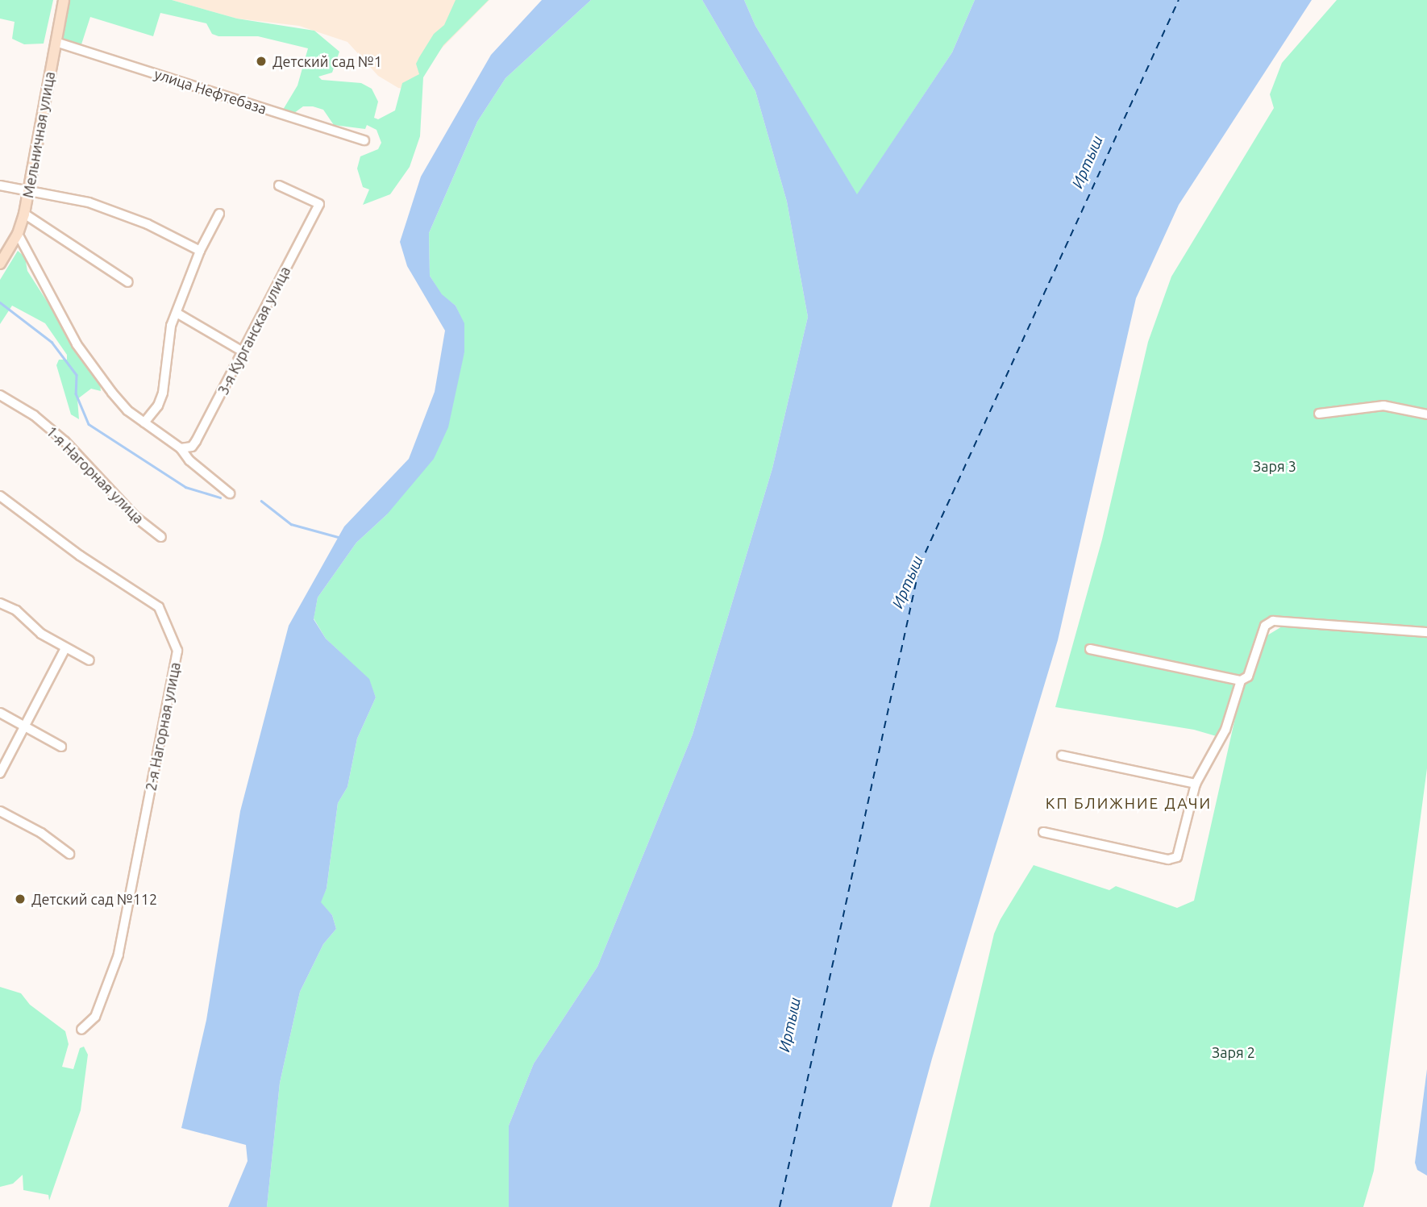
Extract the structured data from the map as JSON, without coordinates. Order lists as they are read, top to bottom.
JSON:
{
  "streets": {
    "main road": ["Мельничная улица"],
    "street": [
      "улица Нефтебаза",
      "3-я Курганская улица",
      "1-я Нагорная улица",
      "2-я Нагорная улица"
    ]
  },
  "crossings": [
    ["улица Нефтебаза", "Мельничная улица"]
  ],
  "districts": ["КП БЛИЖНИЕ ДАЧИ"],
  "water": ["Иртыш"],
  "parks": ["Заря 3", "Заря 2"],
  "places": ["Детский сад №1", "Детский сад №112"]
}
